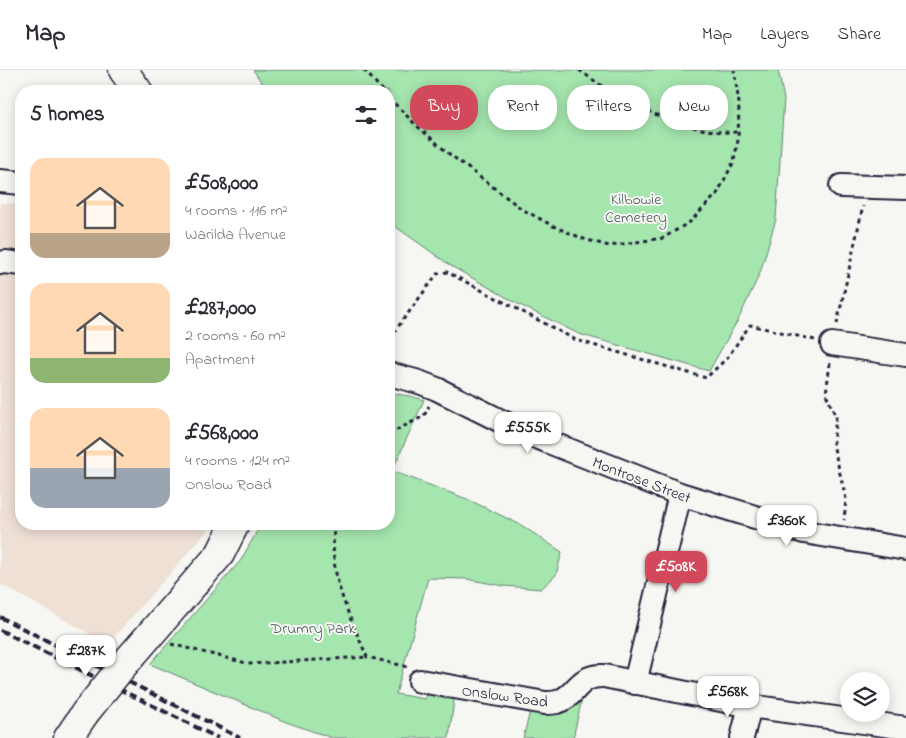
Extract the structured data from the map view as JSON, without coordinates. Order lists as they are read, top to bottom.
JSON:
{
  "streets": {
    "street": ["Montrose Street", "Onslow Road"]
  },
  "parks": ["Kilbowie Cemetery", "Drumry Park"],
  "page": {
    "header": "Map",
    "nav": ["Map", "Layers", "Share"],
    "chip": [
      "Buy",
      "Rent",
      "Filters",
      "New"
    ],
    "heading": "5 homes",
    "list": [
      {
        "name": "£508,000",
        "note": "4 rooms · 116 m² · Warilda Avenue"
      },
      {
        "name": "£287,000",
        "note": "2 rooms · 60 m² · Apartment"
      },
      {
        "name": "£568,000",
        "note": "4 rooms · 124 m² · Onslow Road"
      }
    ],
    "price": [
      "£555K",
      "£360K",
      "£508K",
      "£287K",
      "£568K"
    ]
  }
}
